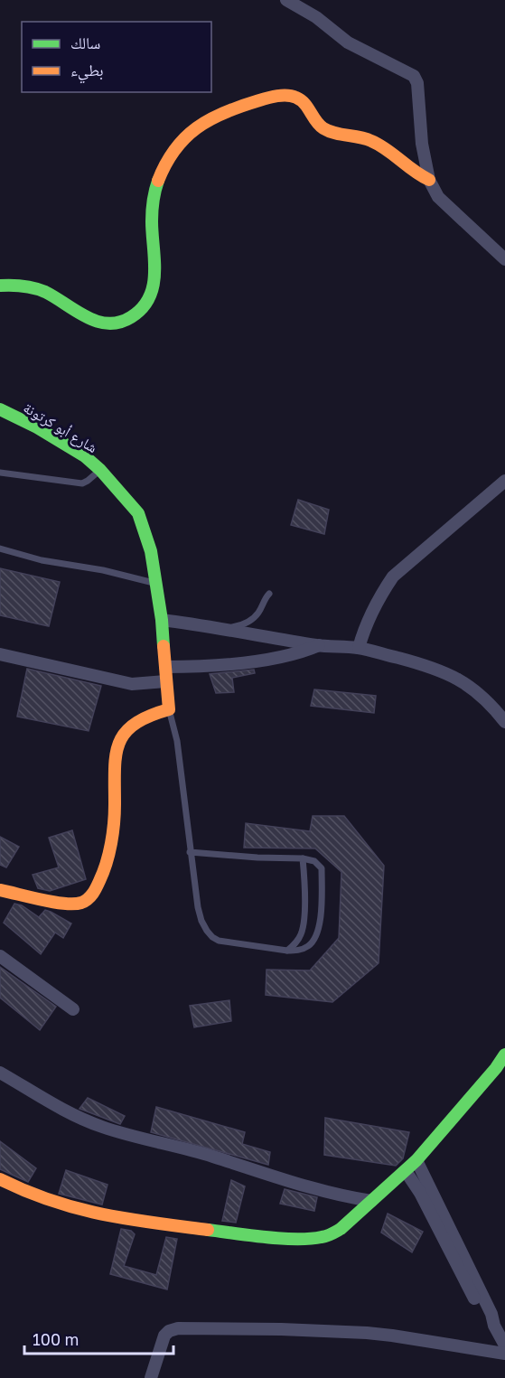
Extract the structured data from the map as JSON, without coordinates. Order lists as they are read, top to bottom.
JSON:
{
  "streets": {
    "street": ["شارع أبو كرتونة"]
  },
  "legend": ["سالك", "بطيء"],
  "scale_bar": "100 m"
}
